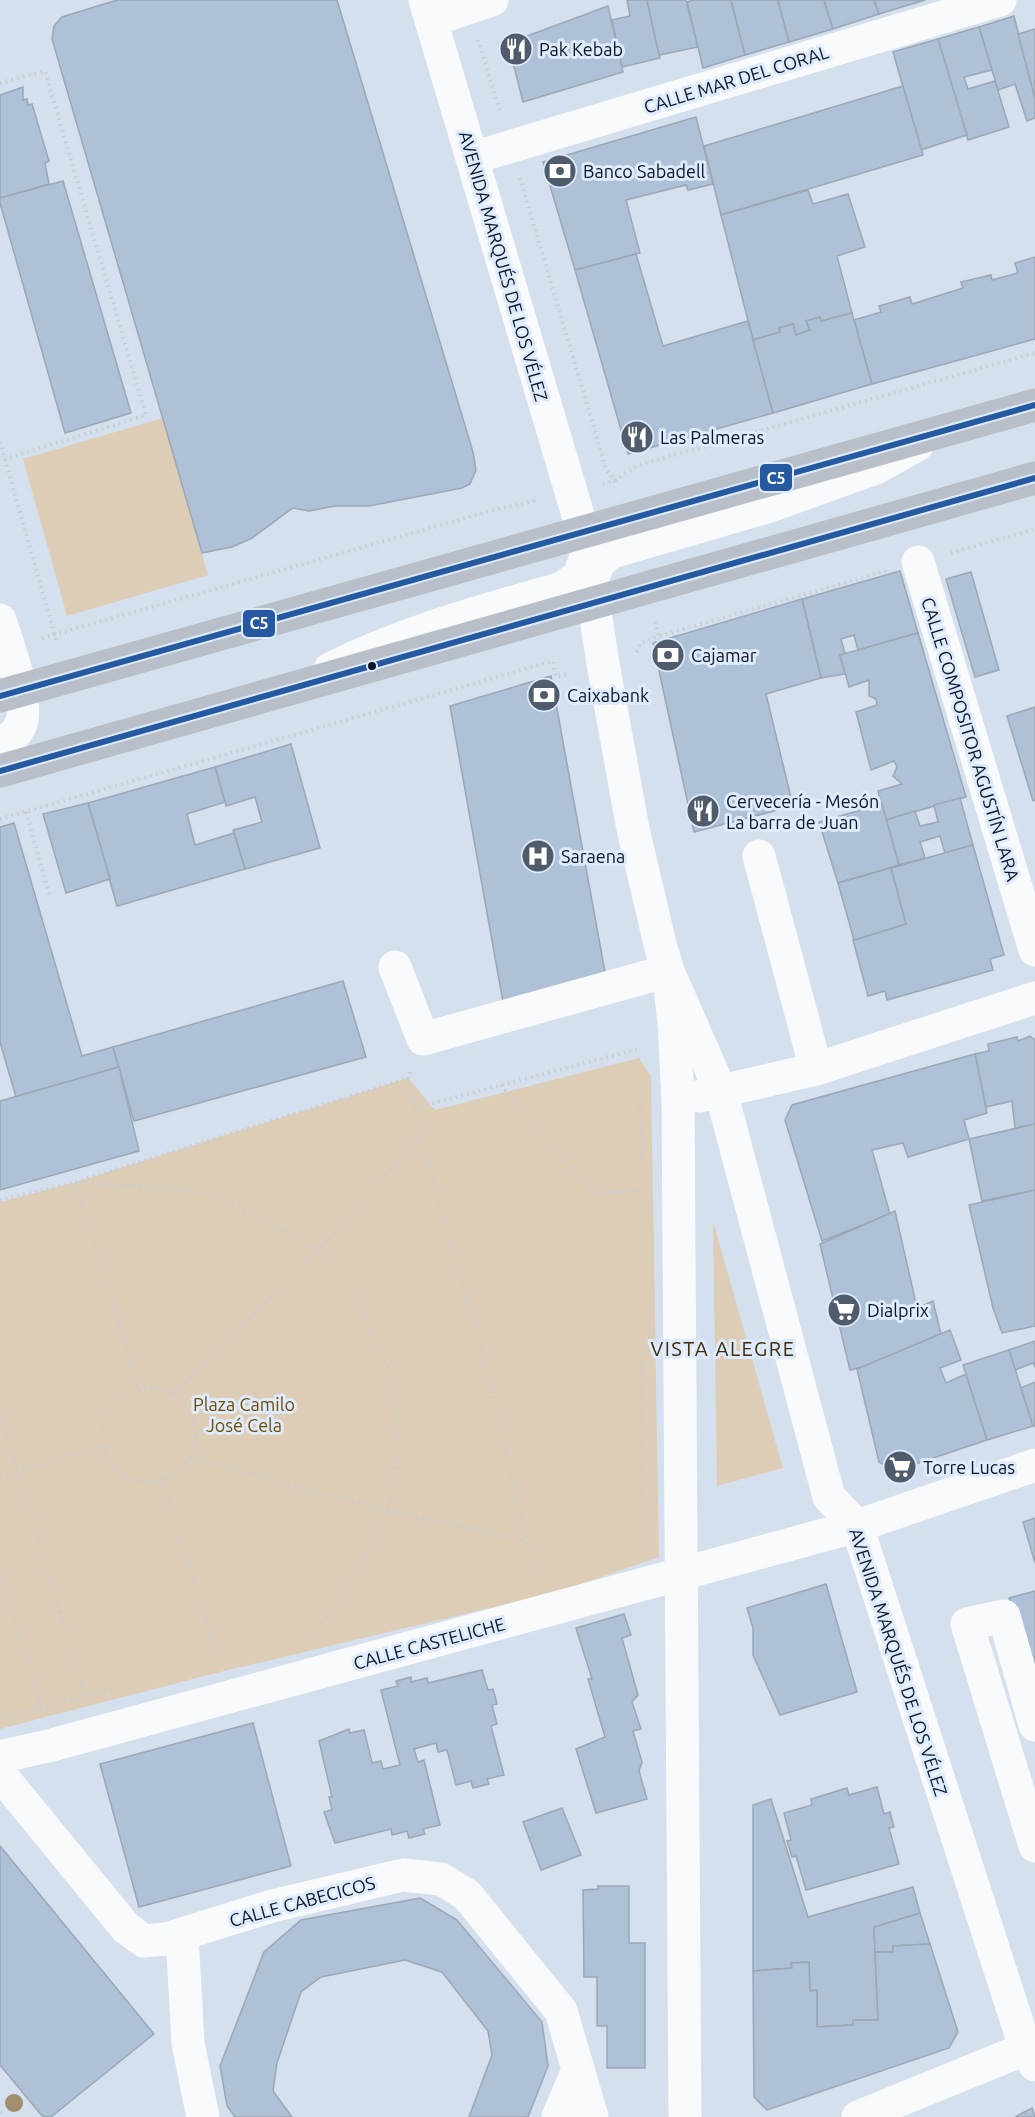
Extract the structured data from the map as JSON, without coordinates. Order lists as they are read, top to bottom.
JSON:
{
  "streets": {
    "street": [
      "CALLE MAR DEL CORAL",
      "AVENIDA MARQUÉS DE LOS VÉLEZ",
      "CALLE COMPOSITOR AGUSTÍN LARA",
      "CALLE CASTELICHE",
      "CALLE CABECICOS"
    ]
  },
  "crossings": [
    ["CALLE MAR DEL CORAL", "AVENIDA MARQUÉS DE LOS VÉLEZ"],
    ["AVENIDA MARQUÉS DE LOS VÉLEZ", "CALLE CASTELICHE"]
  ],
  "districts": ["VISTA ALEGRE"],
  "parks": ["Plaza Camilo José Cela"],
  "places": {
    "restaurant": ["Pak Kebab", "Las Palmeras", "Cervecería - Mesón La barra de Juan"],
    "bank": ["Banco Sabadell", "Cajamar", "Caixabank"],
    "hospital": ["Saraena"],
    "supermarket": ["Dialprix", "Torre Lucas"]
  },
  "lines": ["transit line C5"]
}
